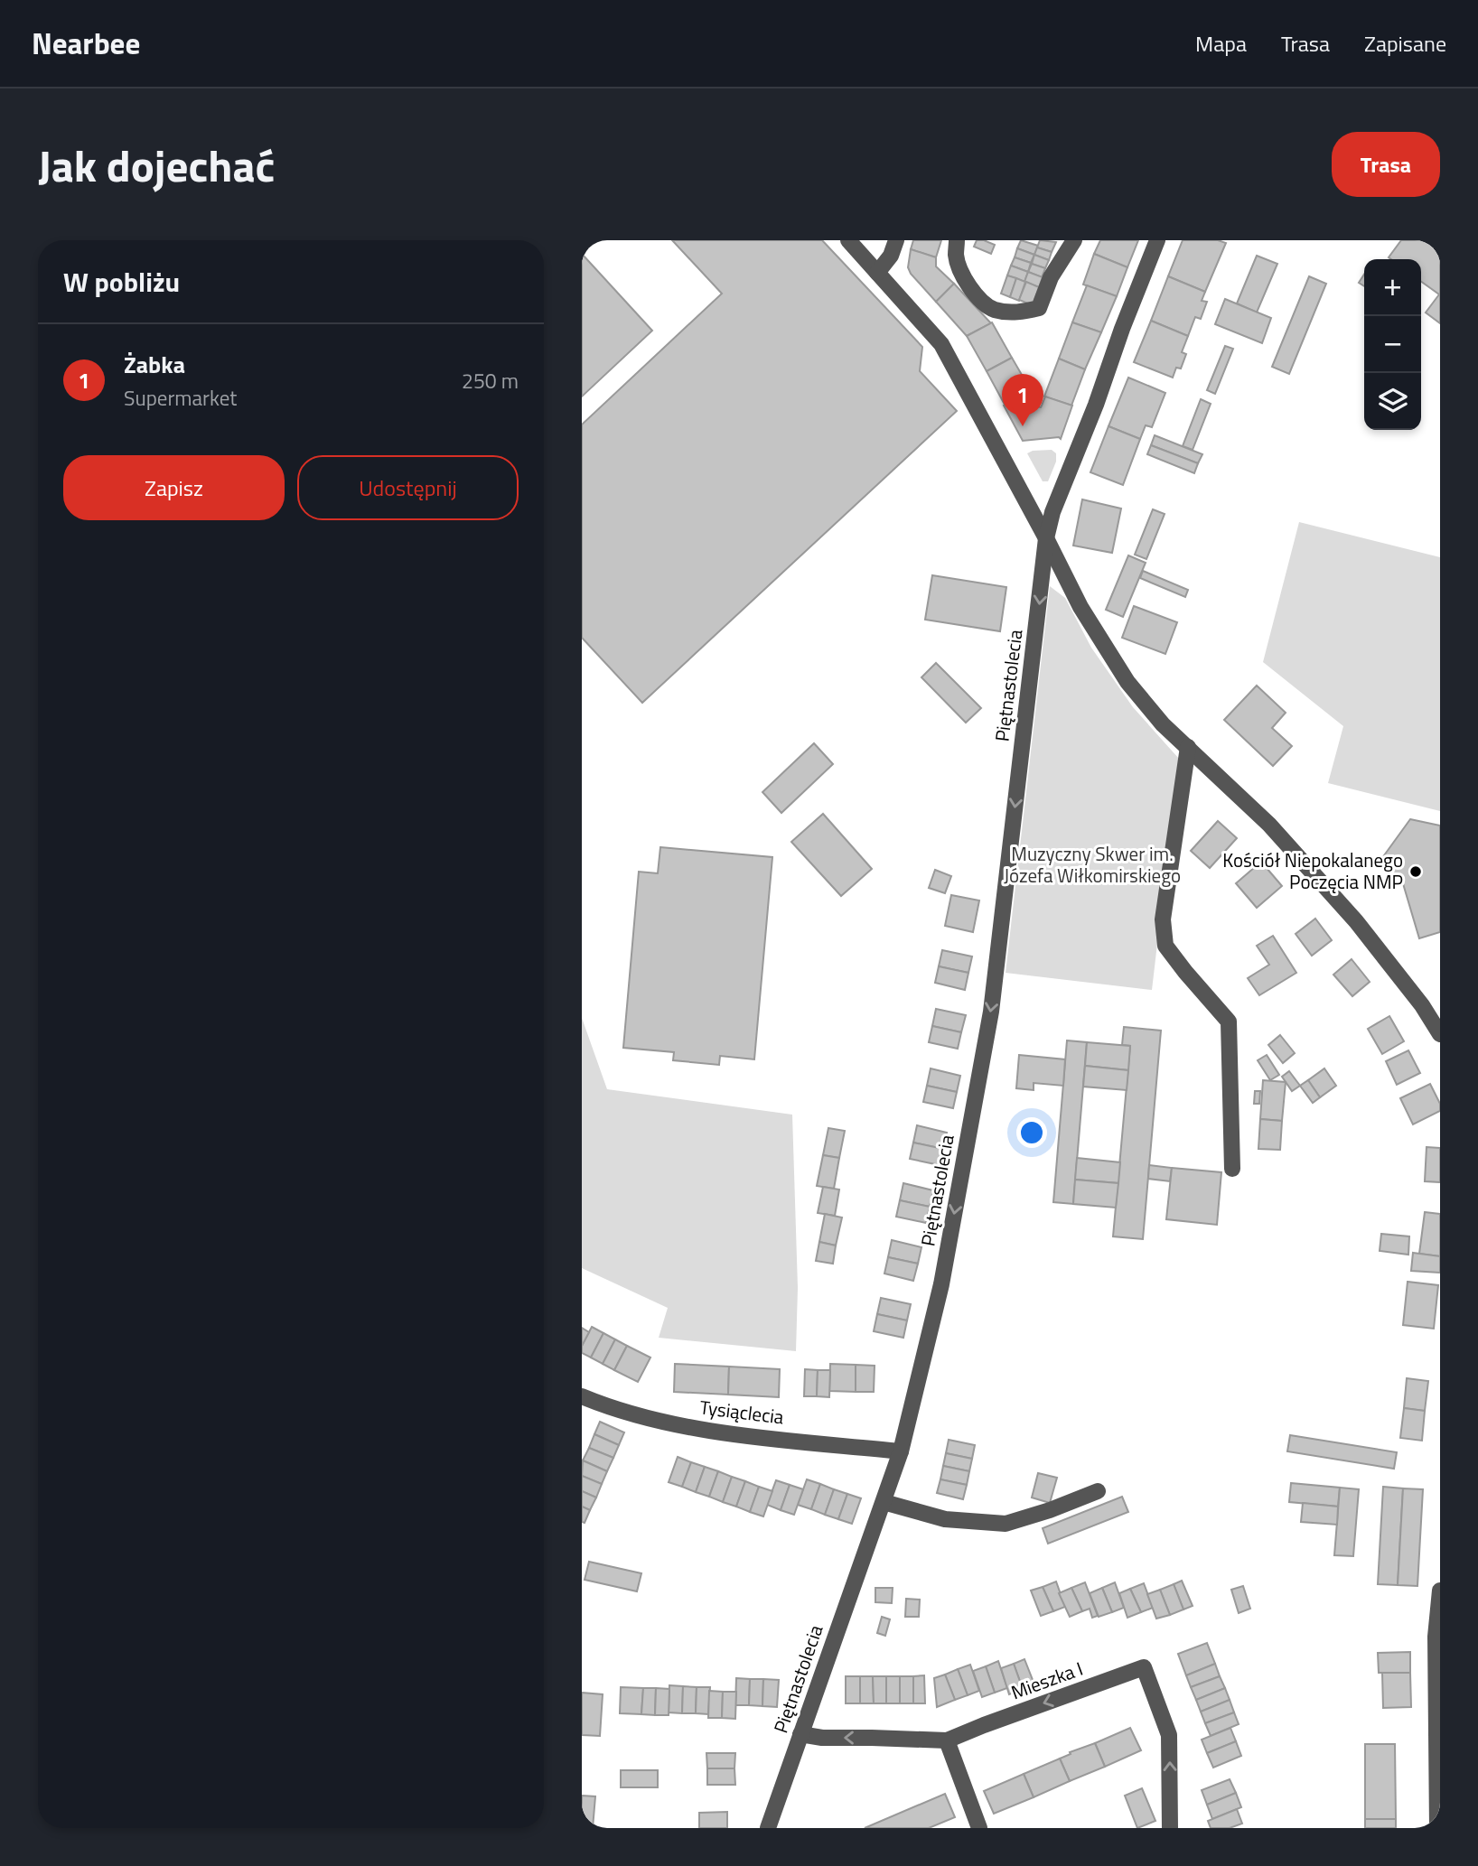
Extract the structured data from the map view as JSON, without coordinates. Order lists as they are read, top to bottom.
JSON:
{
  "streets": {
    "street": ["Piętnastolecia", "Tysiąclecia", "Mieszka I"]
  },
  "crossings": [
    ["Piętnastolecia", "Tysiąclecia"],
    ["Piętnastolecia", "Mieszka I"]
  ],
  "one_way": ["Piętnastolecia"],
  "parks": ["Muzyczny Skwer im. Józefa Wiłkomirskiego"],
  "places": ["Kościół Niepokalanego Poczęcia NMP"],
  "page": {
    "header": "Nearbee",
    "nav": ["Mapa", "Trasa", "Zapisane"],
    "title": "Jak dojechać",
    "buttons": [
      "Trasa",
      ["Zapisz", "Udostępnij"]
    ],
    "heading": "W pobliżu",
    "map_buttons": ["+", "−"],
    "list": [
      {
        "mark": "1",
        "name": "Żabka",
        "note": "Supermarket",
        "value": "250 m"
      }
    ],
    "pins": "1"
  }
}
